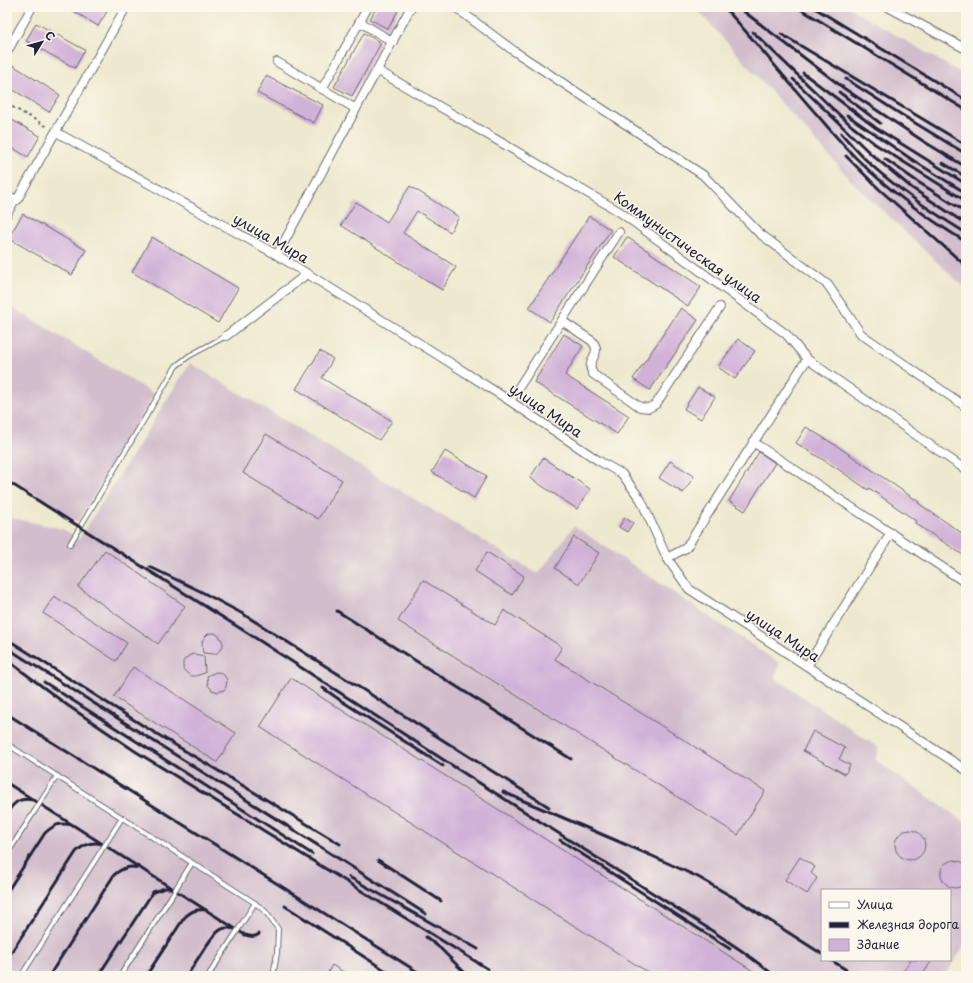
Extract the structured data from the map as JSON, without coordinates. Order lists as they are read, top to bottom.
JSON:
{
  "streets": {
    "street": ["улица Мира", "Коммунистическая улица"]
  },
  "legend": ["Улица", "Железная дорога", "Здание"],
  "north": "top right"
}
